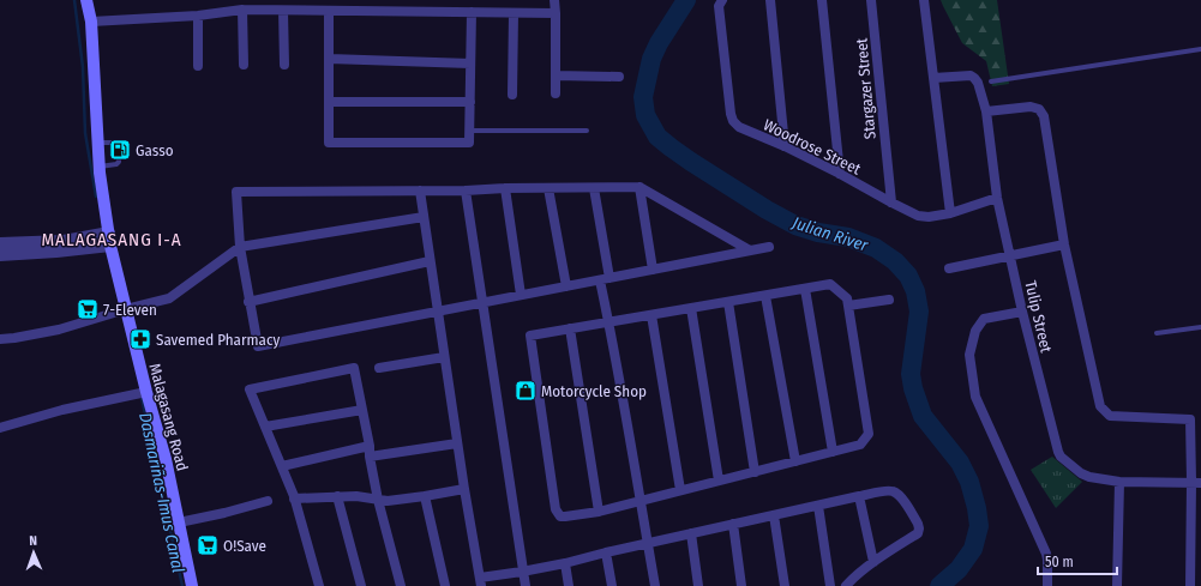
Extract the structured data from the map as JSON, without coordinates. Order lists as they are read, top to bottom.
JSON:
{
  "streets": {
    "main road": ["Malagasang Road"],
    "street": ["Stargazer Street", "Woodrose Street", "Tulip Street"]
  },
  "crossings": [
    ["Stargazer Street", "Woodrose Street"],
    ["Woodrose Street", "Tulip Street"]
  ],
  "districts": ["MALAGASANG I-A"],
  "water": ["Julian River", "Dasmariñas-Imus Canal"],
  "places": {
    "fuel station": ["Gasso"],
    "supermarket": ["7-Eleven", "O!Save"],
    "pharmacy": ["Savemed Pharmacy"],
    "shop": ["Motorcycle Shop"]
  },
  "scale_bar": "50 m",
  "north": "top"
}
